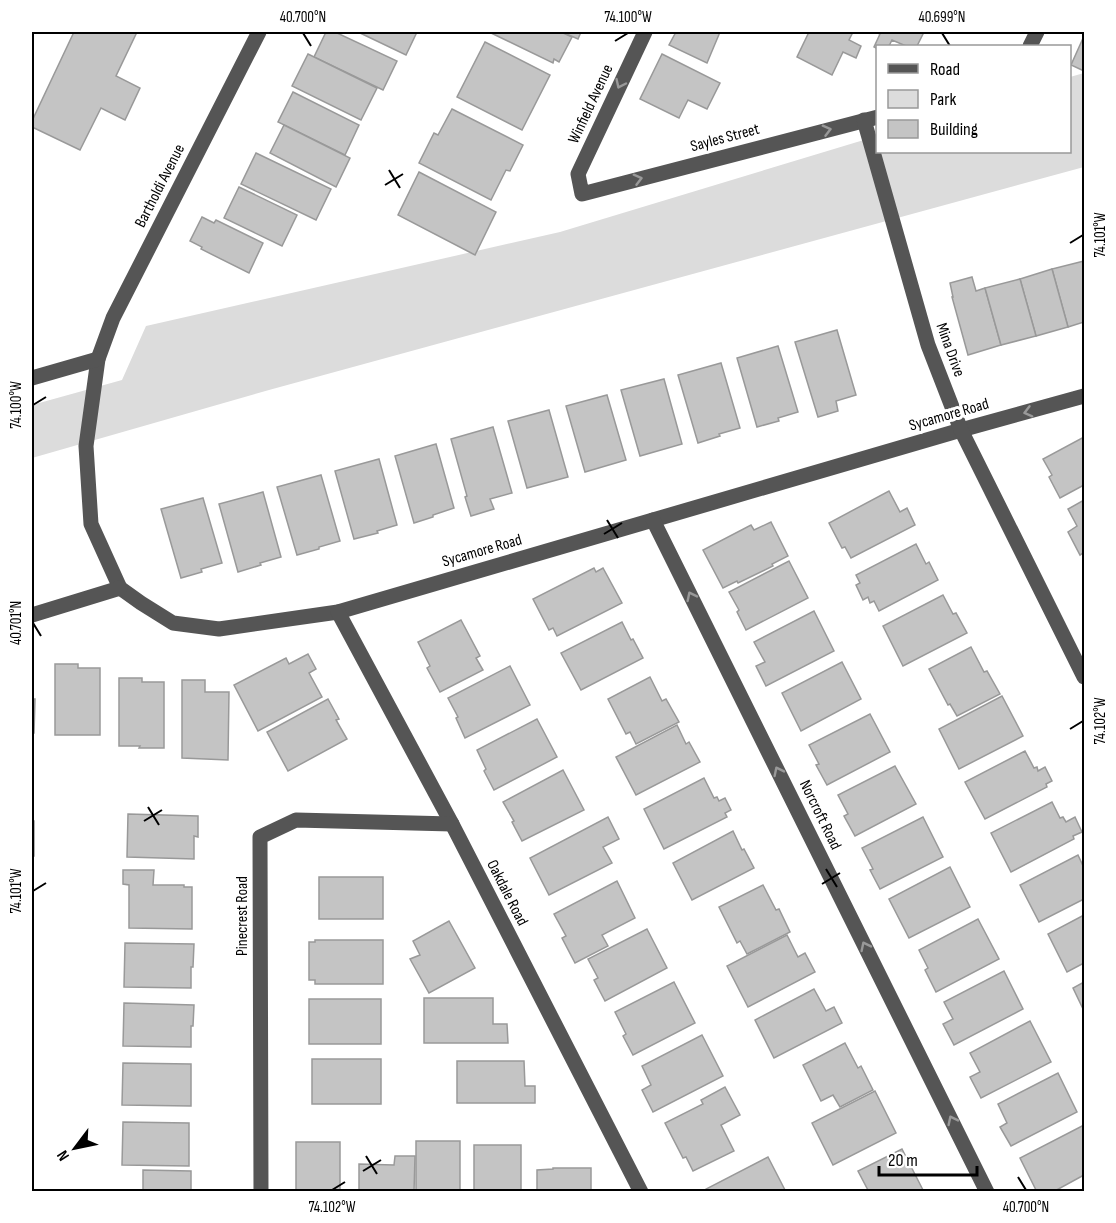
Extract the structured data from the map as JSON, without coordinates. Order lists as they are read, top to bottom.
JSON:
{
  "streets": {
    "street": [
      "Winfield Avenue",
      "Sayles Street",
      "Bartholdi Avenue",
      "Mina Drive",
      "Sycamore Road",
      "Norcroft Road",
      "Oakdale Road",
      "Pinecrest Road"
    ]
  },
  "crossings": [
    ["Winfield Avenue", "Sayles Street"],
    ["Sayles Street", "Mina Drive"],
    ["Mina Drive", "Sycamore Road"],
    ["Sycamore Road", "Norcroft Road"],
    ["Sycamore Road", "Oakdale Road"],
    ["Oakdale Road", "Pinecrest Road"]
  ],
  "one_way": ["Winfield Avenue", "Sayles Street", "Norcroft Road"],
  "legend": ["Road", "Park", "Building"],
  "scale_bar": "20 m",
  "north": "bottom left",
  "coordinates": [
    "40.700°N",
    "74.100°W",
    "40.699°N",
    "74.101°W",
    "40.701°N",
    "74.102°W"
  ]
}
